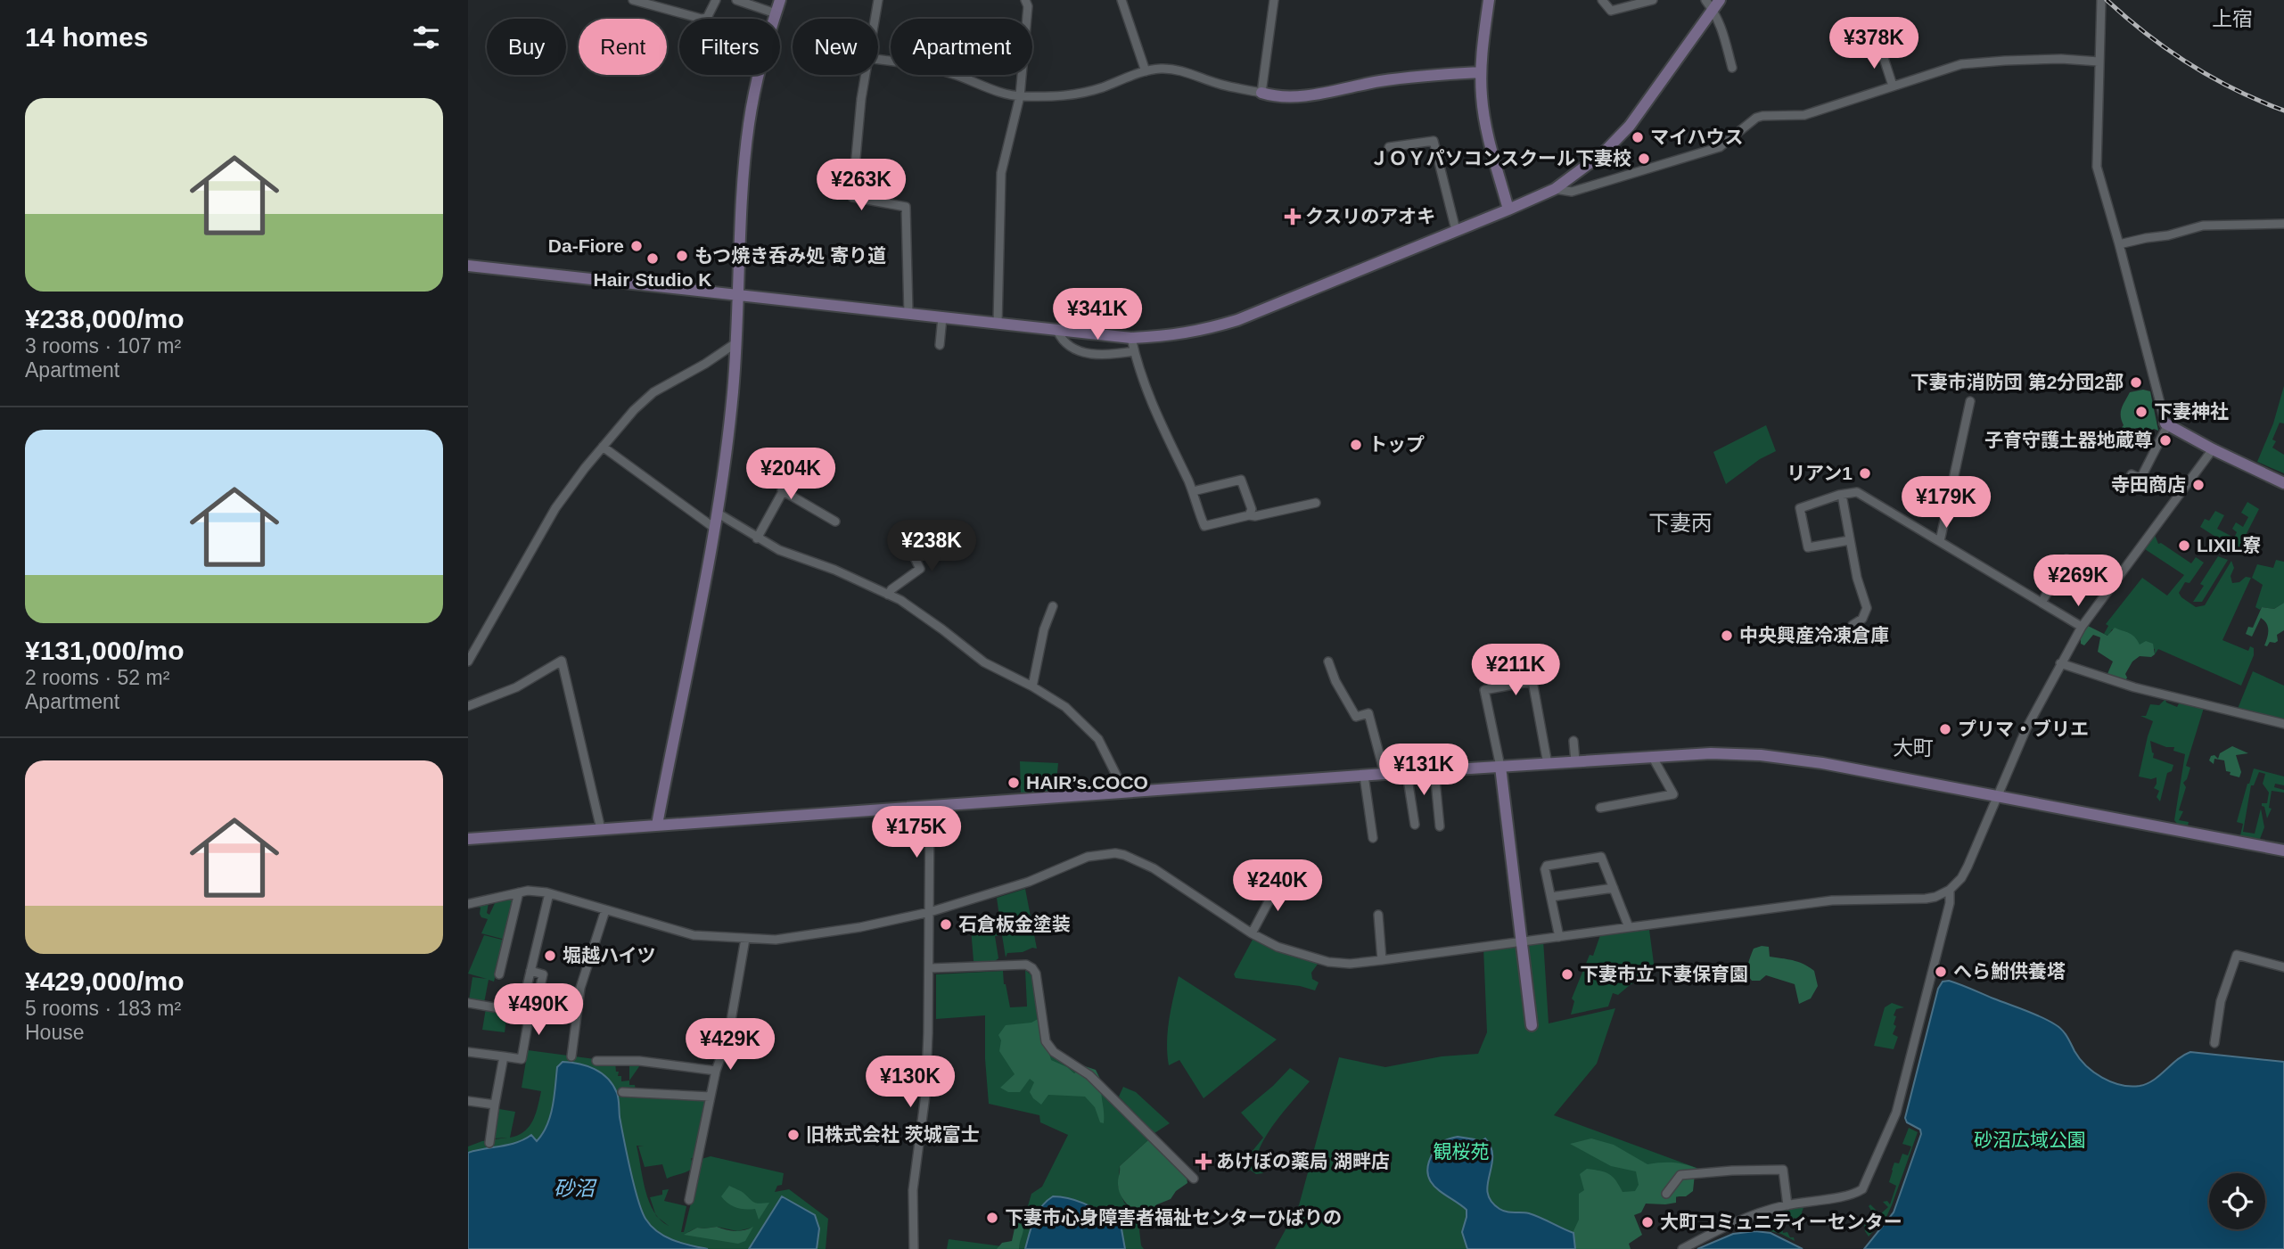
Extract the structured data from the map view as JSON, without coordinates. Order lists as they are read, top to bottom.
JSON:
{
  "districts": ["上宿", "下妻丙", "大町"],
  "water": ["砂沼"],
  "parks": ["砂沼広域公園", "観桜苑"],
  "places": {
    "other": [
      "マイハウス",
      "ＪＯＹパソコンスクール下妻校",
      "Da-Fiore",
      "もつ焼き呑み処 寄り道",
      "Hair Studio K",
      "下妻市消防団 第2分団2部",
      "下妻神社",
      "子育守護土器地蔵尊",
      "トップ",
      "リアン1",
      "寺田商店",
      "LIXIL寮",
      "中央興産冷凍倉庫",
      "プリマ・ブリエ",
      "HAIR’s.COCO",
      "石倉板金塗装",
      "堀越ハイツ",
      "へら鮒供養塔",
      "下妻市立下妻保育園",
      "旧株式会社 茨城富士",
      "下妻市心身障害者福祉センターひばりの",
      "大町コミュニティーセンター"
    ],
    "health": ["クスリのアオキ", "あけぼの薬局 湖畔店"]
  },
  "page": {
    "heading": "14 homes",
    "price": [
      "¥378K",
      "¥263K",
      "¥341K",
      "¥204K",
      "¥179K",
      "¥238K",
      "¥269K",
      "¥211K",
      "¥131K",
      "¥175K",
      "¥240K",
      "¥490K",
      "¥429K",
      "¥130K"
    ],
    "chip": [
      "Buy",
      "Rent",
      "Filters",
      "New",
      "Apartment"
    ],
    "list": [
      {
        "name": "¥238,000/mo",
        "note": "3 rooms · 107 m² · Apartment"
      },
      {
        "name": "¥131,000/mo",
        "note": "2 rooms · 52 m² · Apartment"
      },
      {
        "name": "¥429,000/mo",
        "note": "5 rooms · 183 m² · House"
      }
    ]
  }
}
